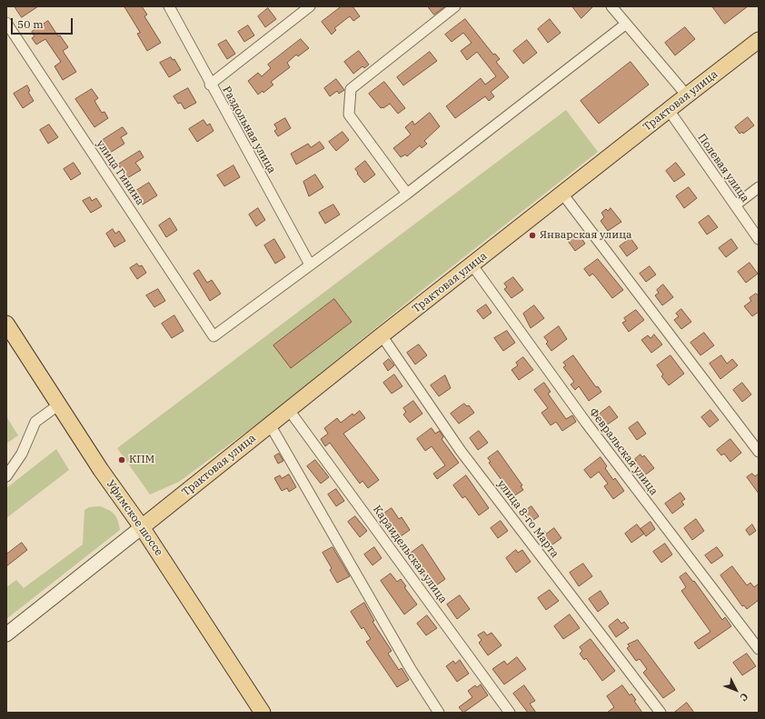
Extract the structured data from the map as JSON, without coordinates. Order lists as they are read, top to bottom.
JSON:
{
  "streets": {
    "main road": ["Трактовая улица", "Уфимское шоссе"],
    "street": [
      "Раздольная улица",
      "Полевая улица",
      "улица Гинина",
      "Февральская улица",
      "улица 8-го Марта",
      "Караидельская улица"
    ]
  },
  "crossings": [
    ["Трактовая улица", "Полевая улица"],
    ["Трактовая улица", "Февральская улица"],
    ["Трактовая улица", "Уфимское шоссе"],
    ["Трактовая улица", "улица 8-го Марта"],
    ["Трактовая улица", "Караидельская улица"],
    ["Раздольная улица", "улица Гинина"]
  ],
  "places": ["Январская улица", "КПМ"],
  "scale_bar": "50 m",
  "north": "bottom right"
}
